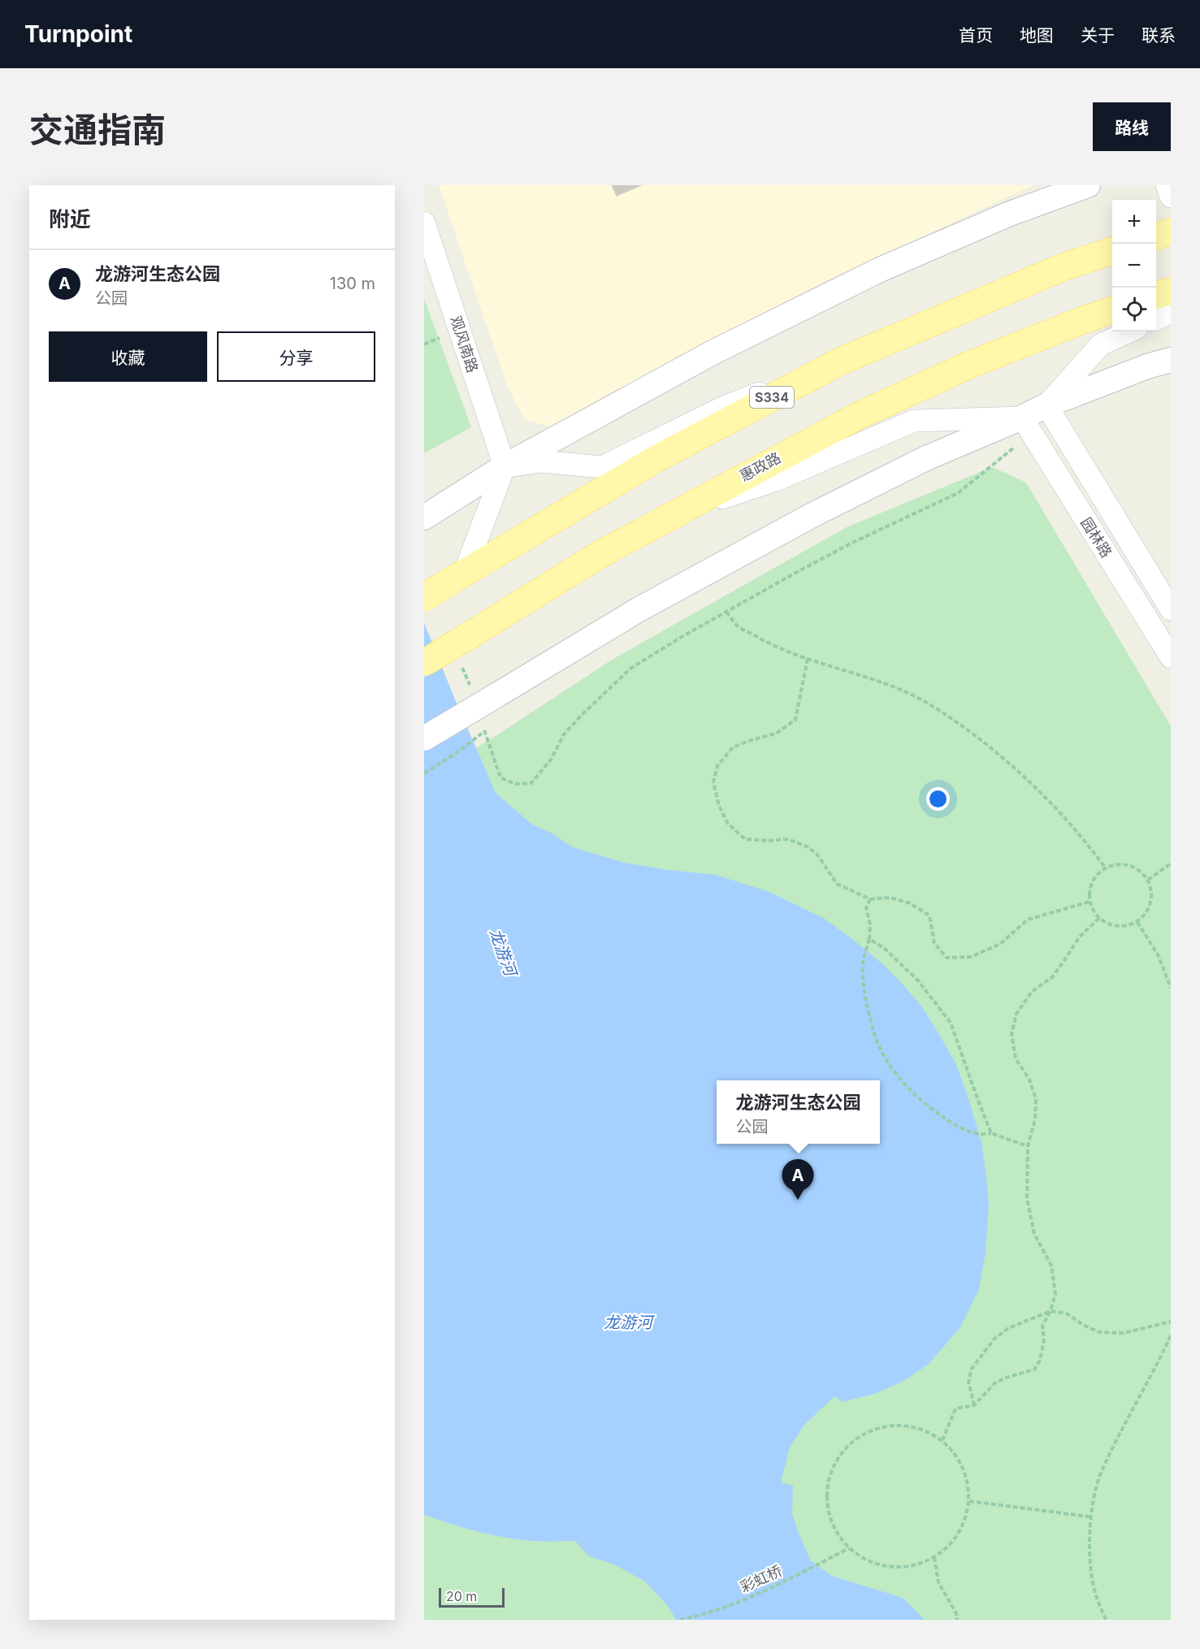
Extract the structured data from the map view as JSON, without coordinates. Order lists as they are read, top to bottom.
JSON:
{
  "streets": {
    "main road": ["S334", "惠政路"],
    "street": ["观风南路", "园林路"],
    "path": ["彩虹桥"]
  },
  "water": ["龙游河"],
  "scale_bar": "20 m",
  "page": {
    "header": "Turnpoint",
    "nav": [
      "首页",
      "地图",
      "关于",
      "联系"
    ],
    "title": "交通指南",
    "buttons": [
      "路线",
      ["收藏", "分享"]
    ],
    "heading": "附近",
    "map_buttons": ["+", "−"],
    "list": [
      {
        "mark": "A",
        "name": "龙游河生态公园",
        "note": "公园",
        "value": "130 m"
      }
    ],
    "popup": ["龙游河生态公园", "公园"],
    "pins": "A",
    "scale": "20 m"
  }
}
